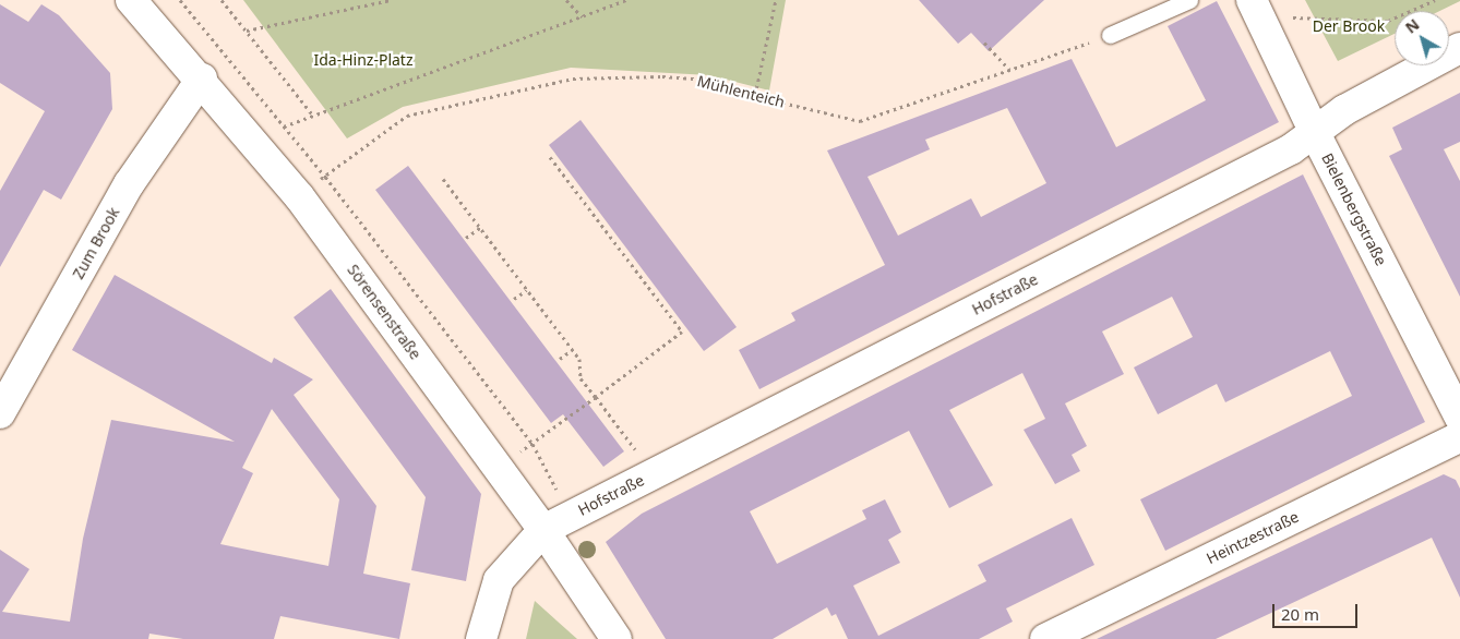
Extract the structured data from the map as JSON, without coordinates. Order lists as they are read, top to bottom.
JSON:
{
  "streets": {
    "street": [
      "Bielenbergstraße",
      "Zum Brook",
      "Hofstraße",
      "Sörensenstraße",
      "Heintzestraße"
    ],
    "path": ["Mühlenteich"]
  },
  "crossings": [
    ["Mühlenteich", "Sörensenstraße"],
    ["Bielenbergstraße", "Hofstraße"],
    ["Zum Brook", "Sörensenstraße"],
    ["Hofstraße", "Sörensenstraße"]
  ],
  "parks": ["Der Brook", "Ida-Hinz-Platz"],
  "scale_bar": "20 m",
  "north": "top left"
}
